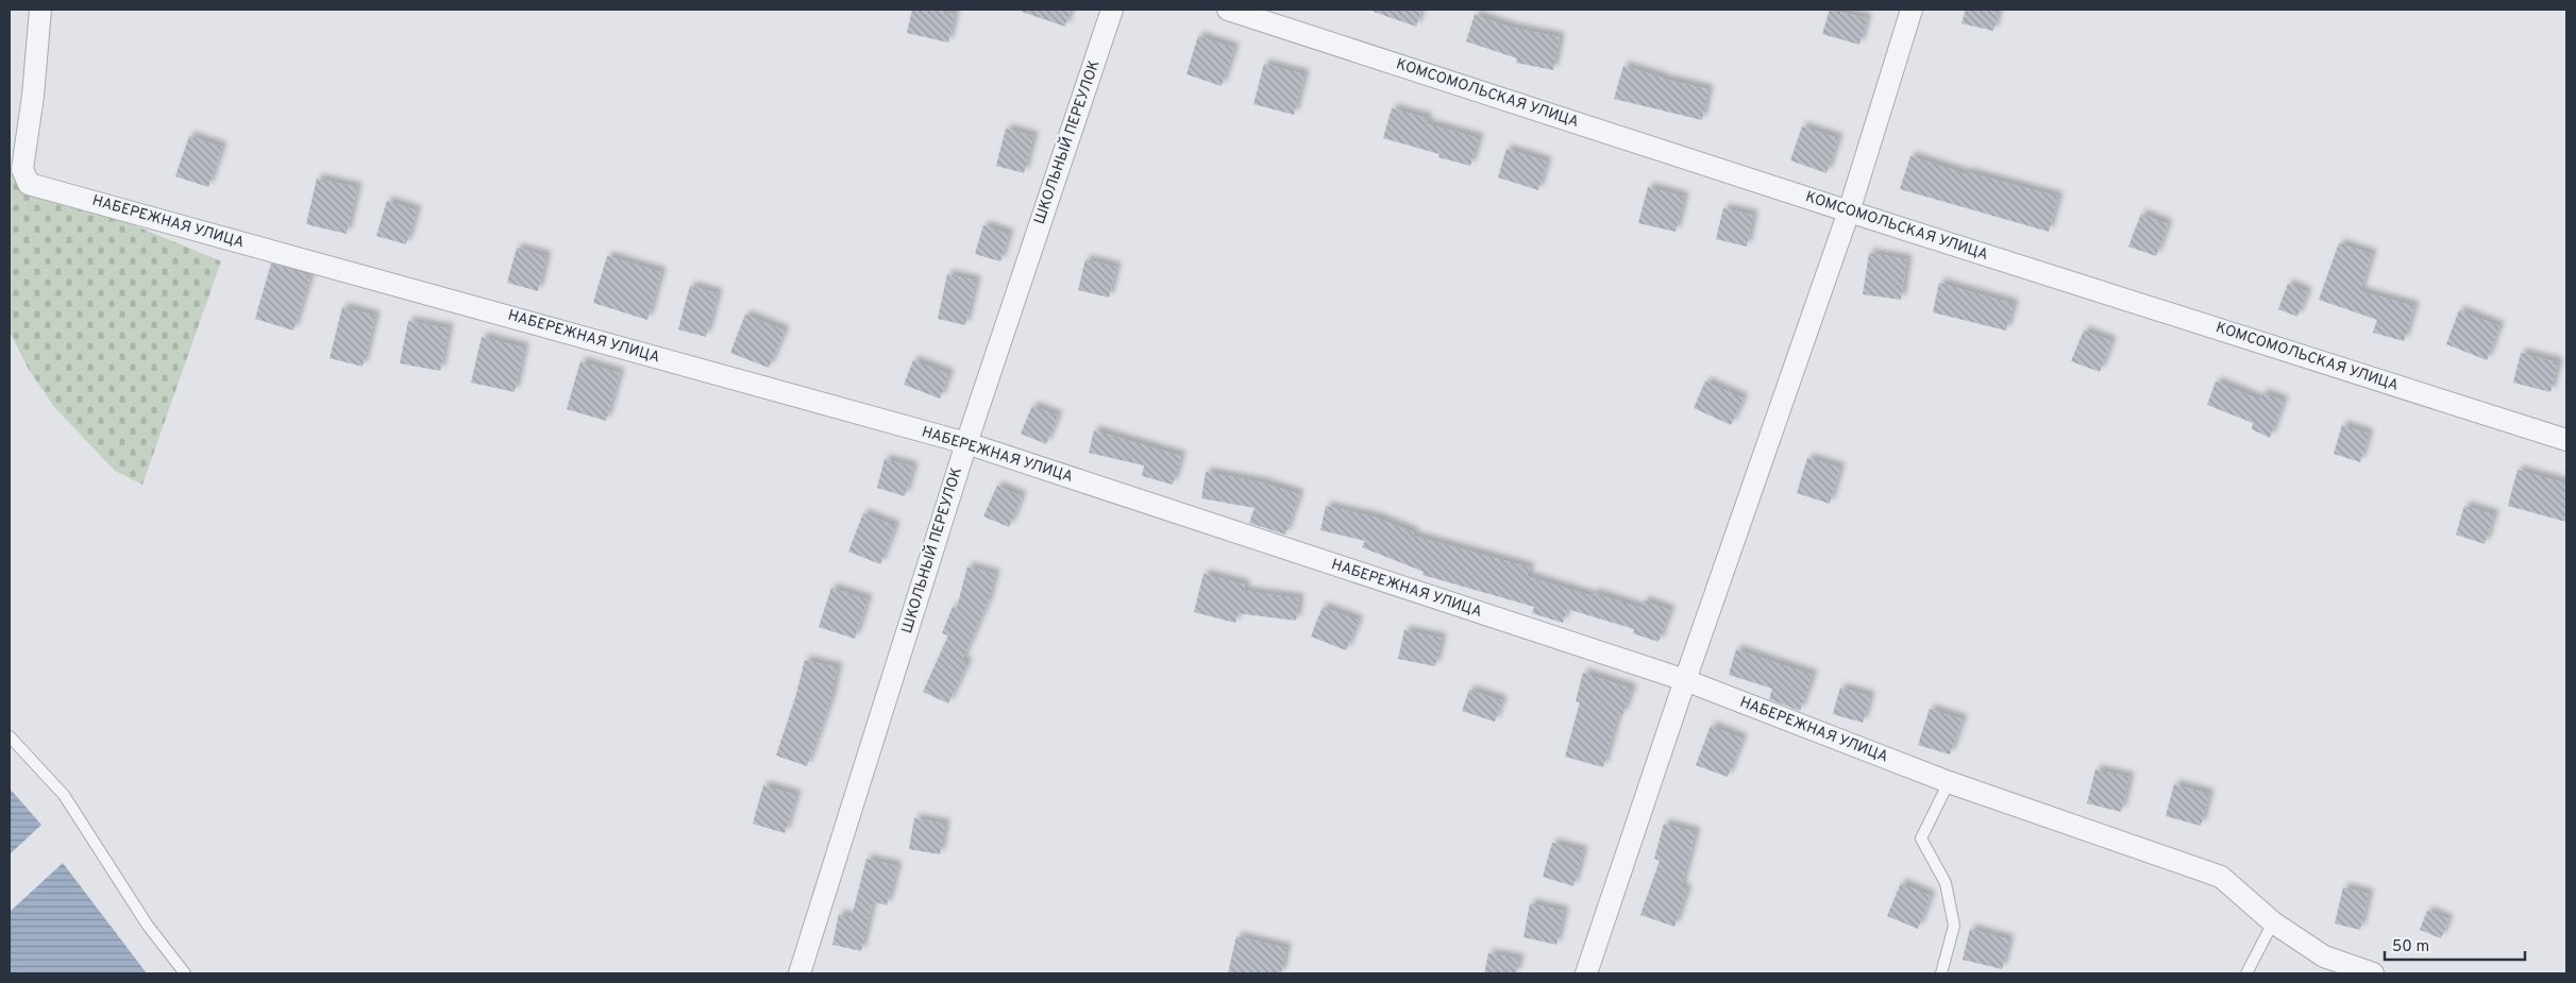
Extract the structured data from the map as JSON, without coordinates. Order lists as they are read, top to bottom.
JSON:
{
  "streets": {
    "street": ["КОМСОМОЛЬСКАЯ УЛИЦА", "ШКОЛЬНЫЙ ПЕРЕУЛОК", "НАБЕРЕЖНАЯ УЛИЦА"]
  },
  "crossings": [
    ["ШКОЛЬНЫЙ ПЕРЕУЛОК", "НАБЕРЕЖНАЯ УЛИЦА"]
  ],
  "scale_bar": "50 m"
}
